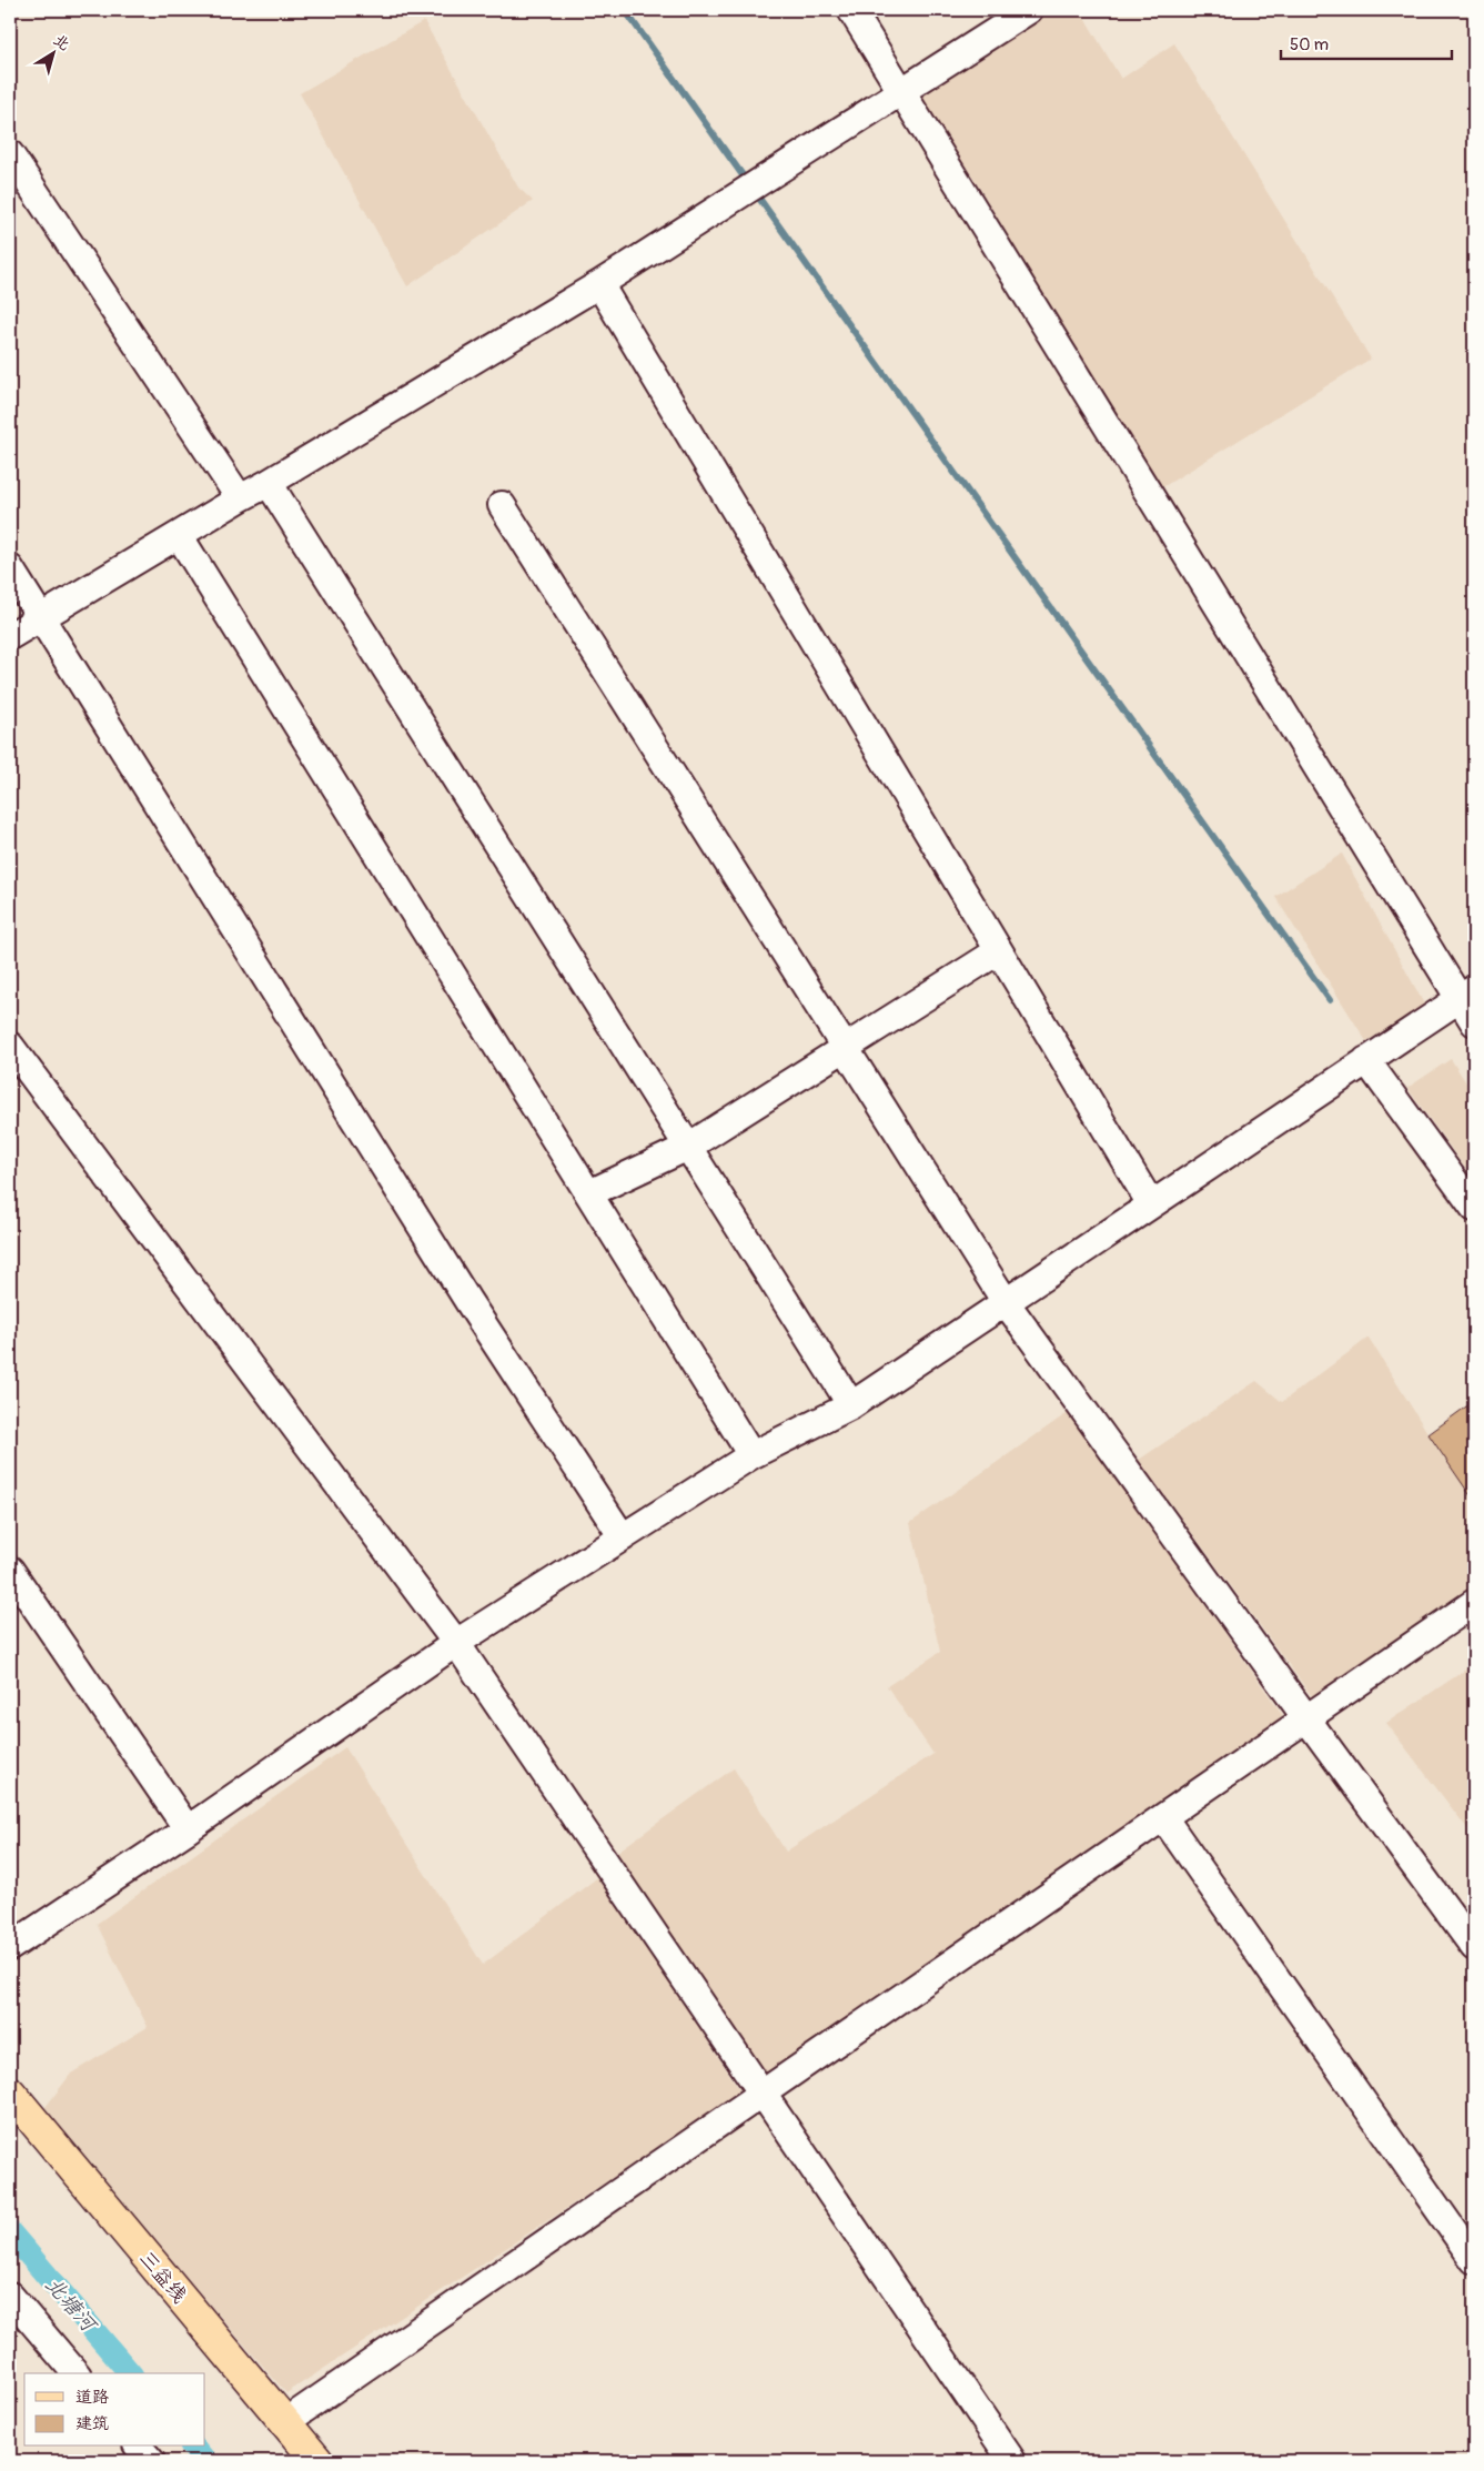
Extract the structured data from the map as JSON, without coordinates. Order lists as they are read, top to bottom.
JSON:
{
  "streets": {
    "main road": ["三益线"]
  },
  "water": ["北塘河"],
  "legend": ["道路", "建筑"],
  "scale_bar": "50 m",
  "north": "top right"
}
